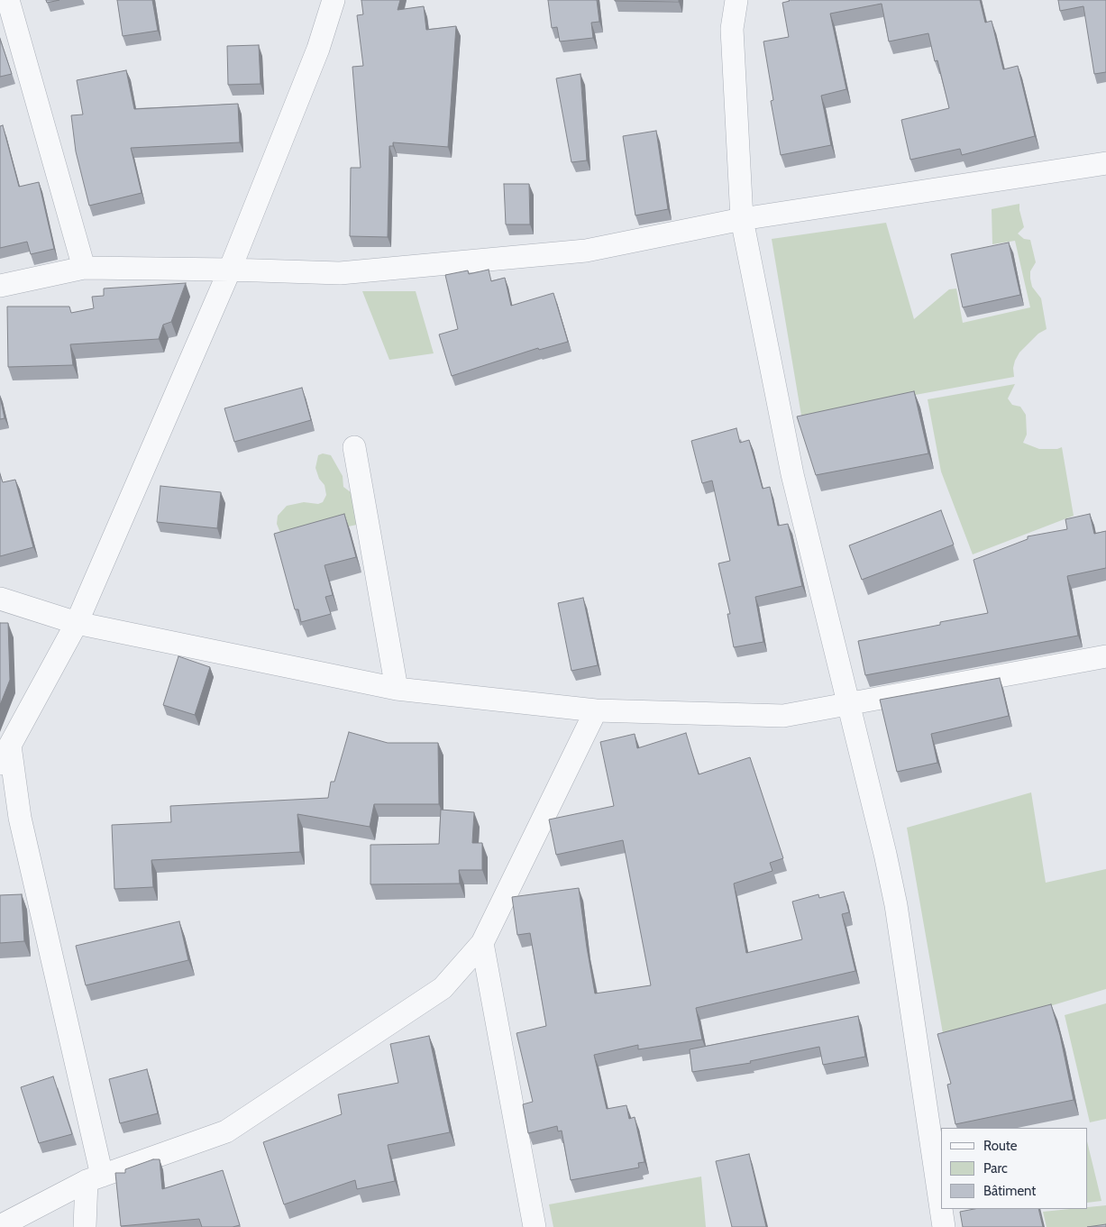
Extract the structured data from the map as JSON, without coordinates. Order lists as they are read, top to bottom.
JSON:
{
  "legend": ["Route", "Parc", "Bâtiment"]
}
